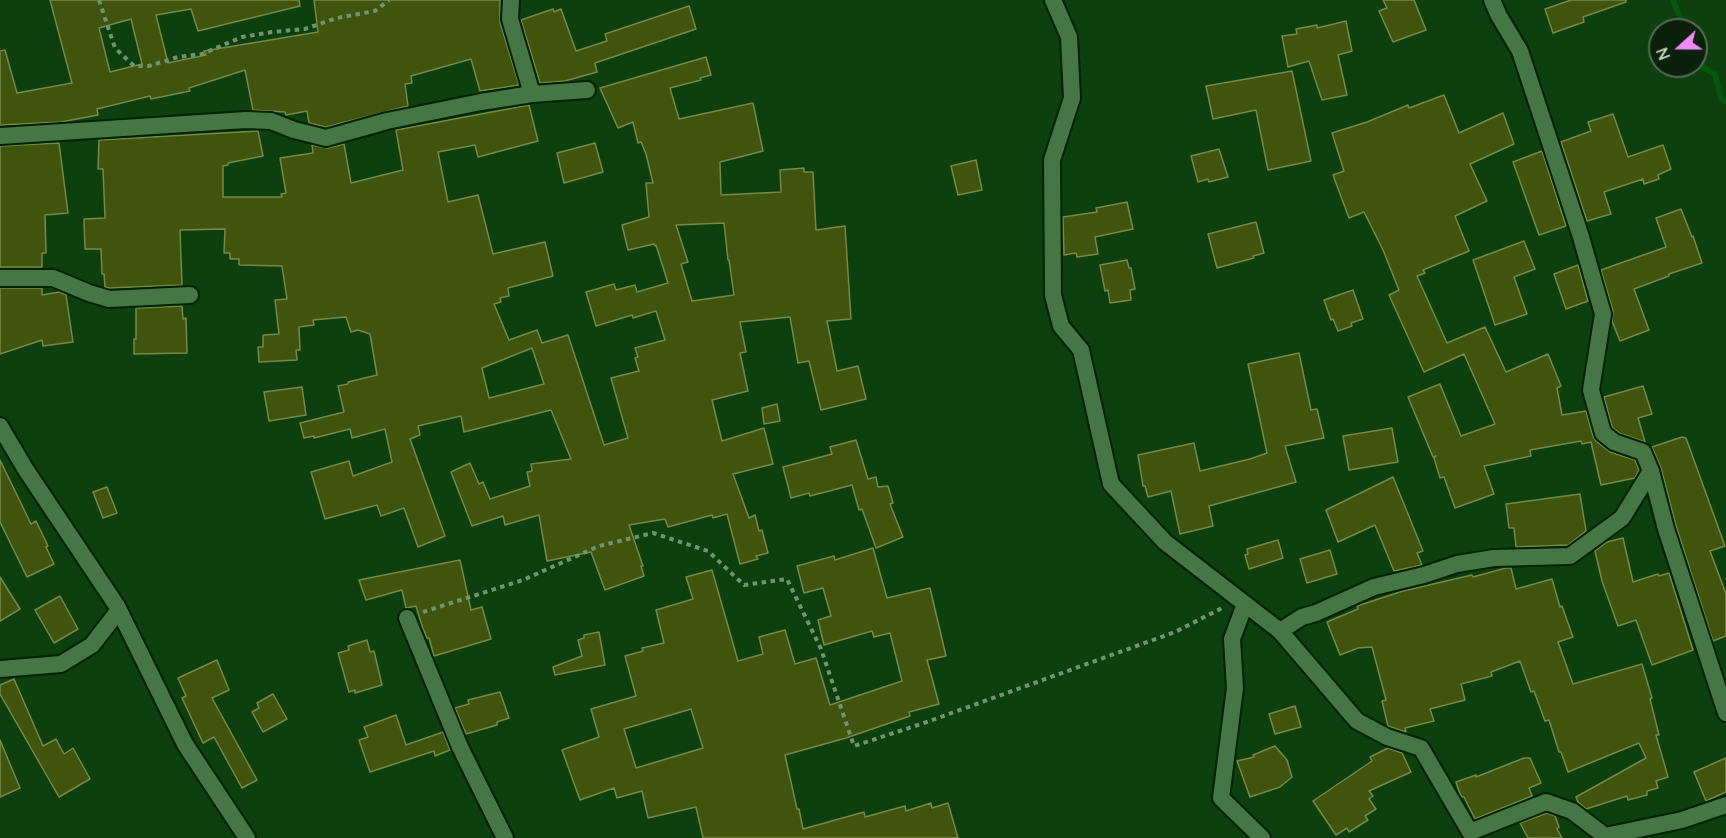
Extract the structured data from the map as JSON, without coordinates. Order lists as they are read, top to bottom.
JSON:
{
  "north": "left"
}
